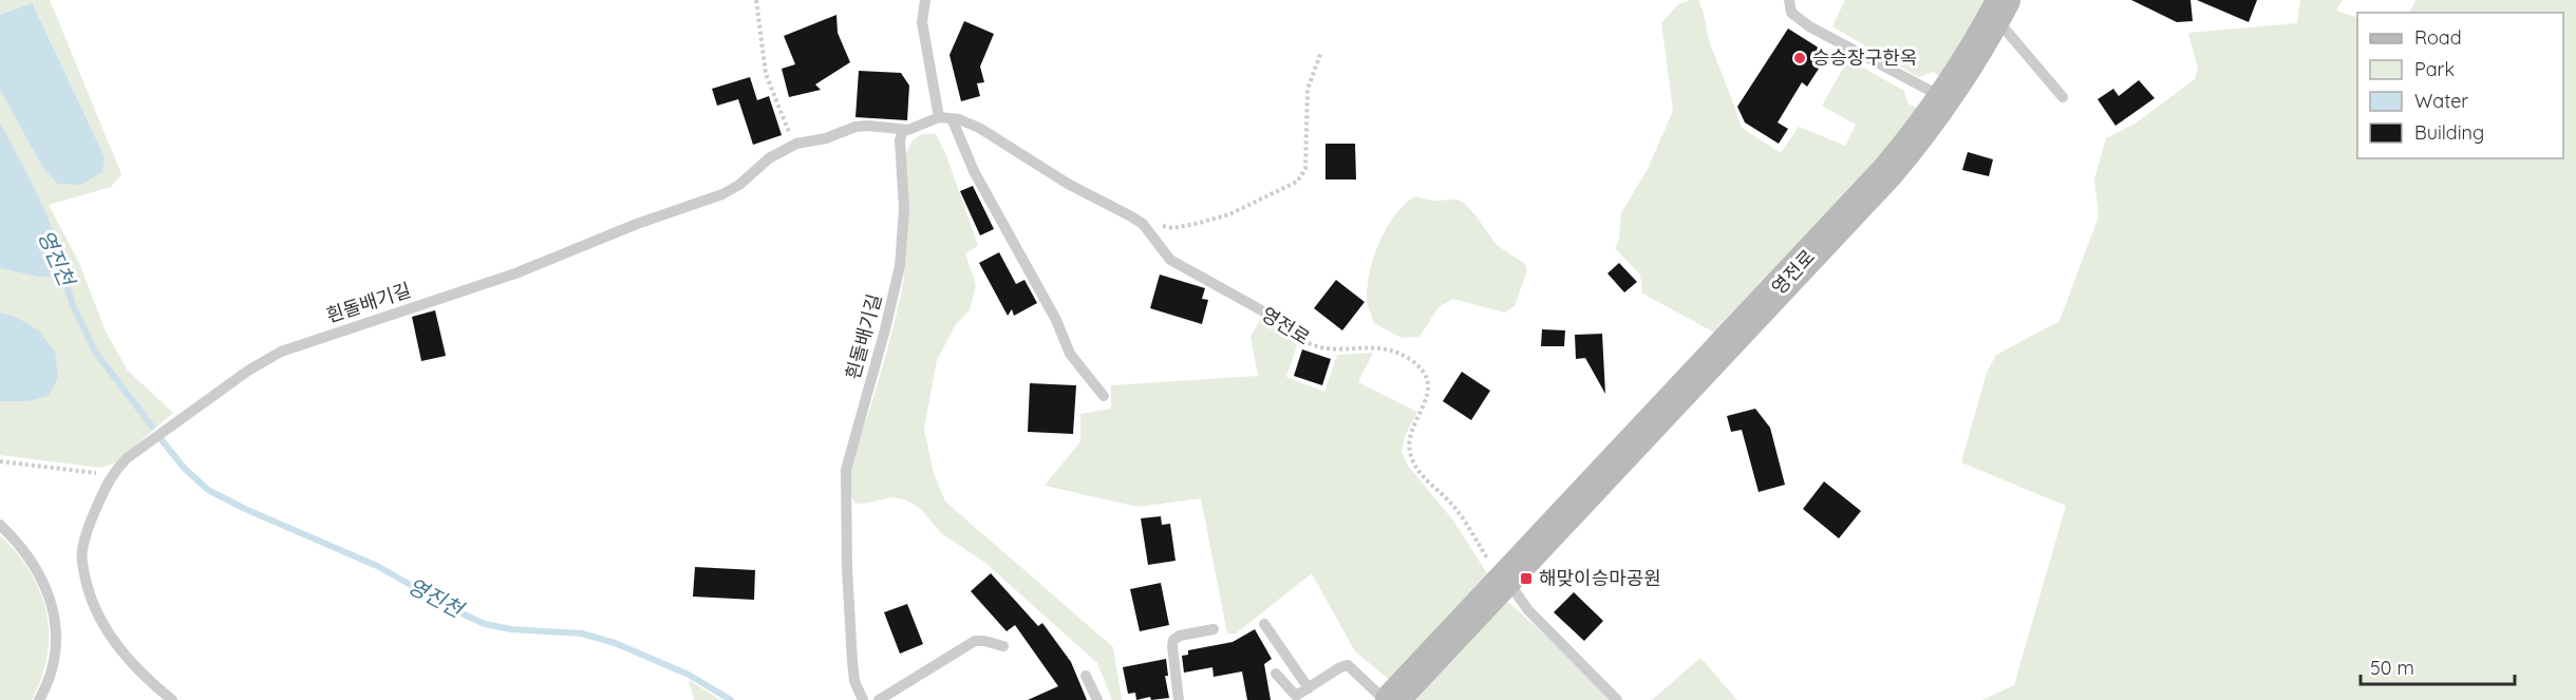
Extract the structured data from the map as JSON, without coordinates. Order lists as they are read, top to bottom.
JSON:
{
  "streets": {
    "street": ["영전로"],
    "lane": ["흰돌배기길"]
  },
  "crossings": [
    ["영전로", "흰돌배기길"]
  ],
  "water": ["영진천"],
  "places": {
    "other": ["승승장구한옥"],
    "transit": ["해맞이승마공원"]
  },
  "legend": [
    "Road",
    "Park",
    "Water",
    "Building"
  ],
  "scale_bar": "50 m"
}
